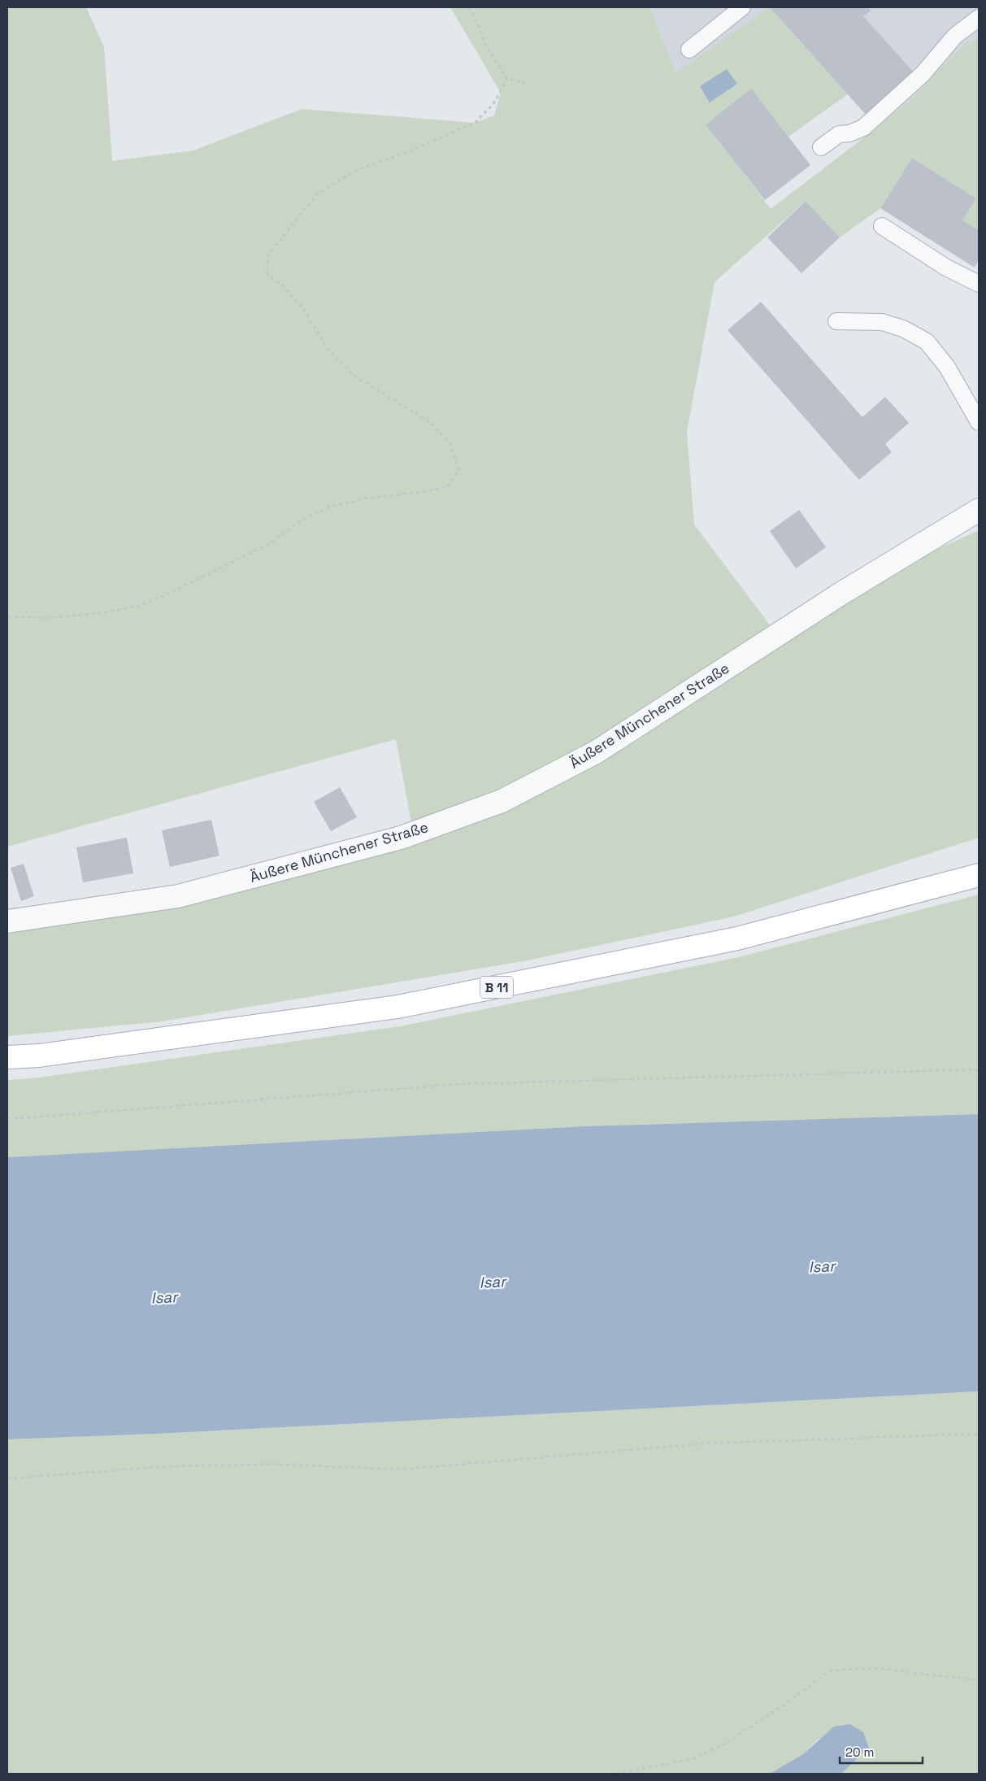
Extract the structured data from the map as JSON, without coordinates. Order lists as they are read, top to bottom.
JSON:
{
  "streets": {
    "main road": ["B 11"],
    "street": ["Äußere Münchener Straße"]
  },
  "water": ["Isar"],
  "scale_bar": "20 m"
}
